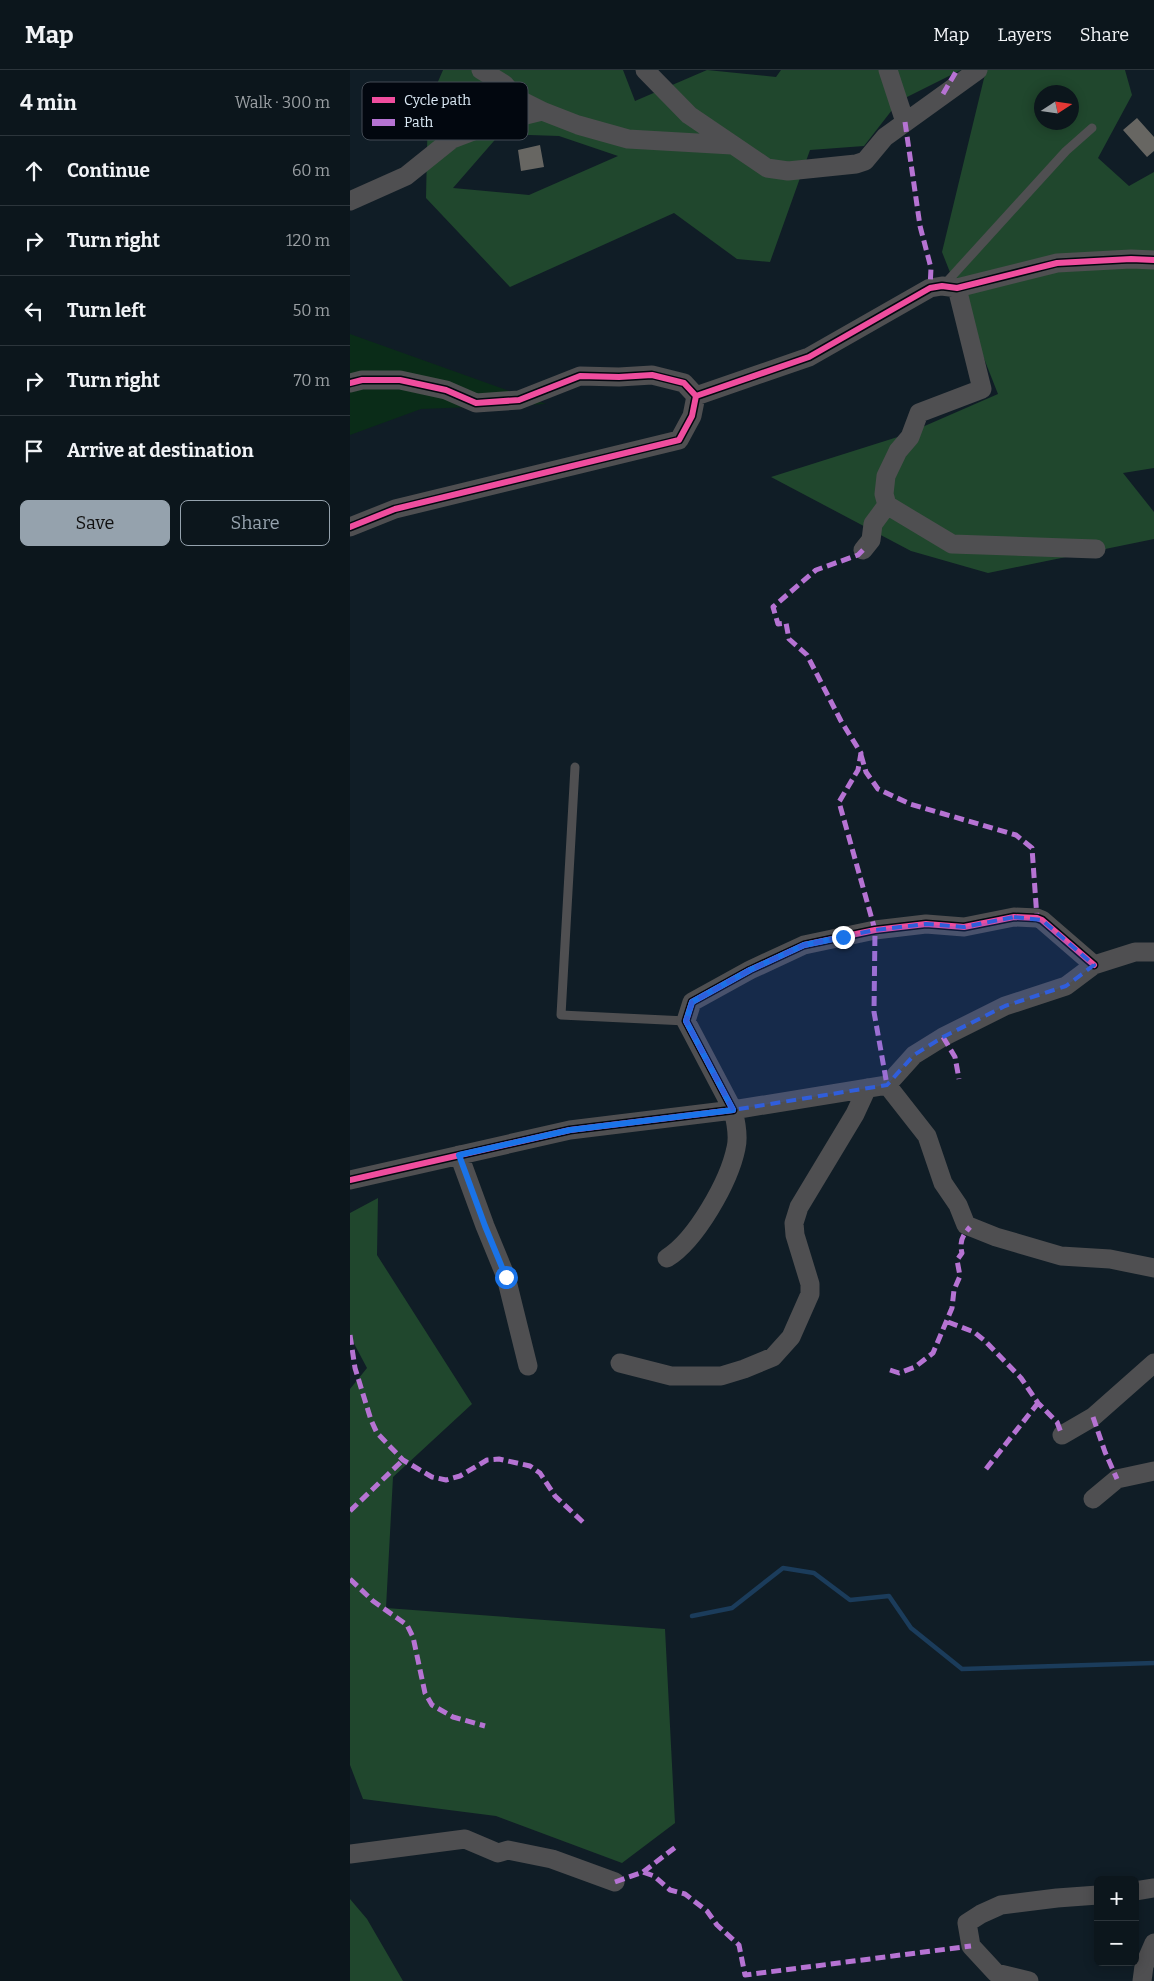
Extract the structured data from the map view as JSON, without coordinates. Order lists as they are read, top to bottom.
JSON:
{
  "legend": ["Cycle path", "Path"],
  "north": "right",
  "page": {
    "header": "Map",
    "nav": ["Map", "Layers", "Share"],
    "heading": ["4 min", "Walk · 300 m"],
    "list": [
      ["Continue", "60 m"],
      ["Turn right", "120 m"],
      ["Turn left", "50 m"],
      ["Turn right", "70 m"],
      "Arrive at destination"
    ],
    "buttons": ["Save", "Share"],
    "map_buttons": ["+", "−"]
  }
}
